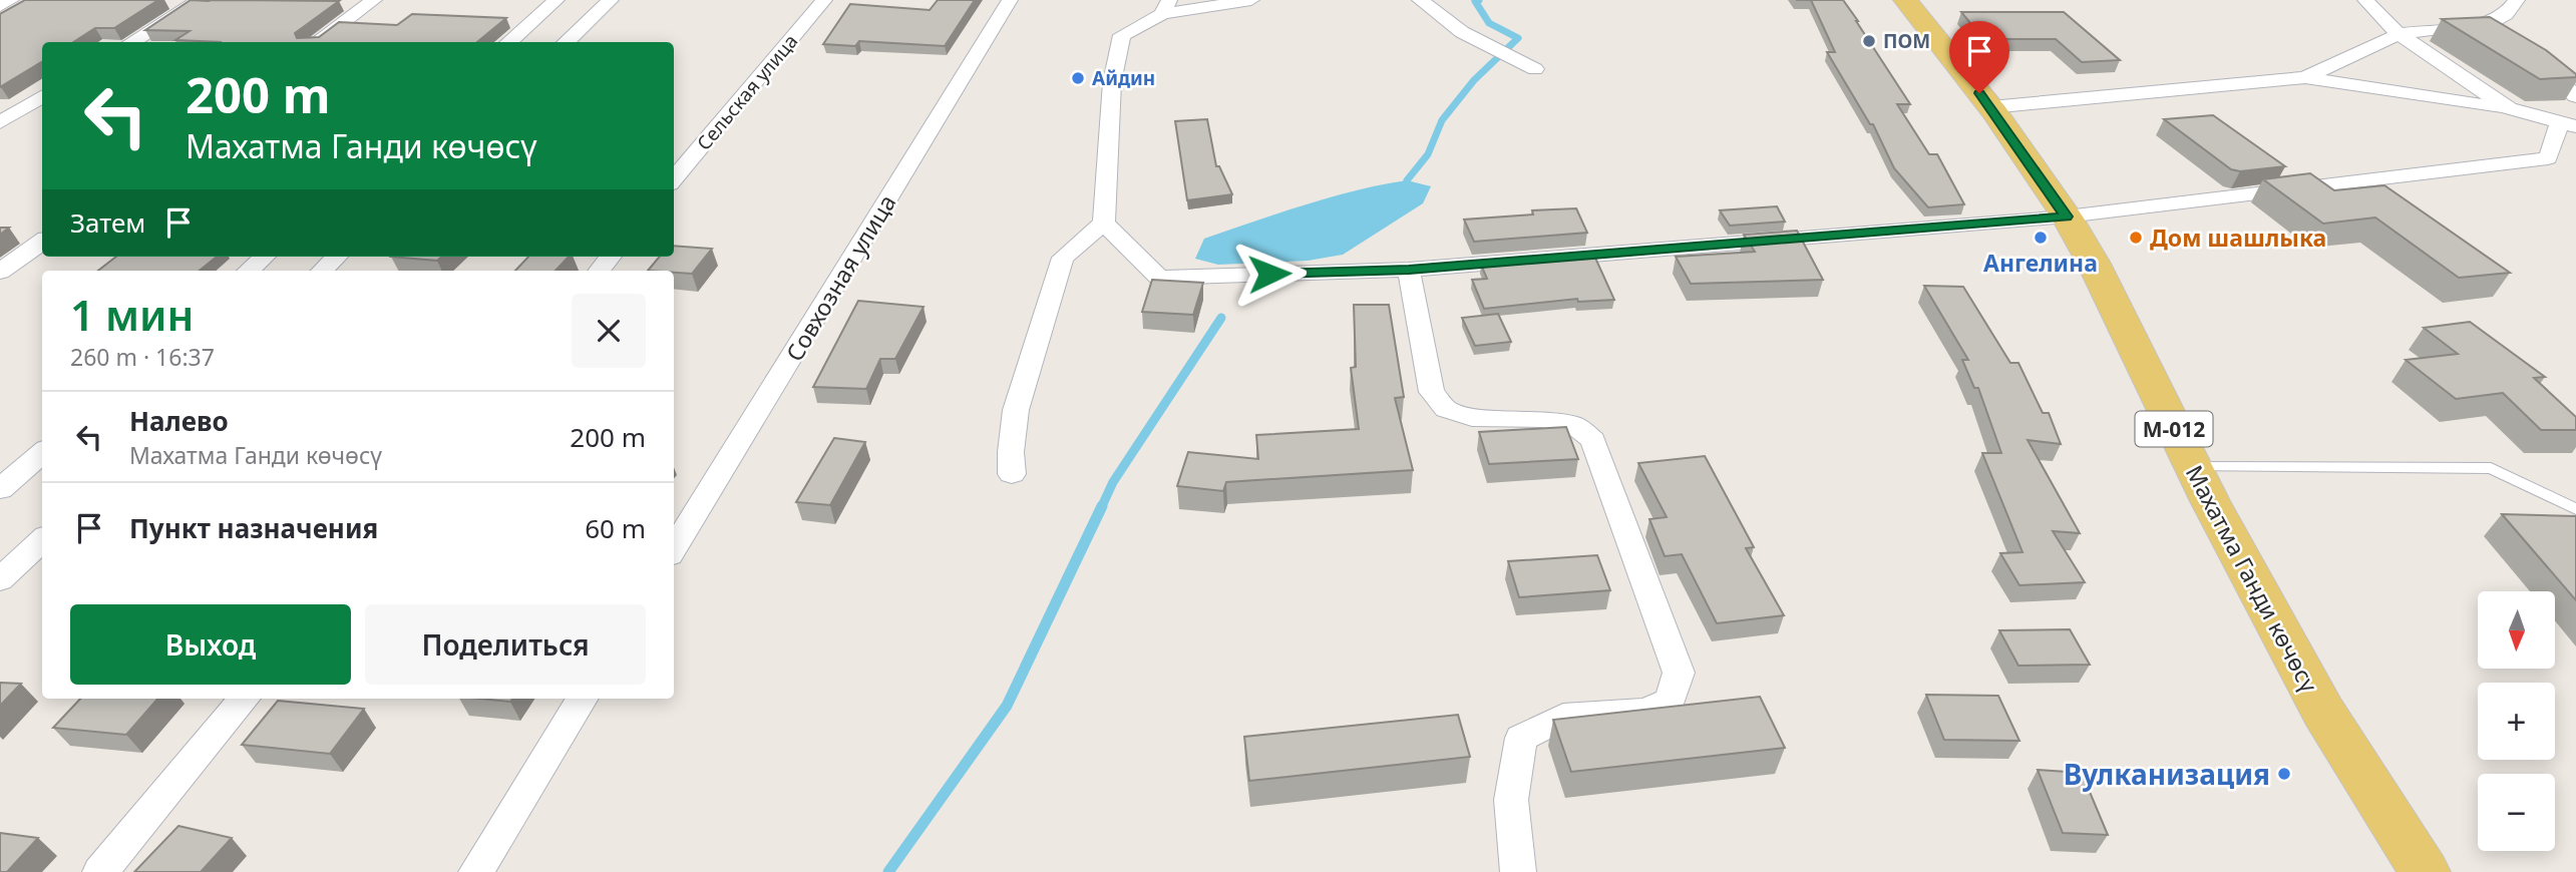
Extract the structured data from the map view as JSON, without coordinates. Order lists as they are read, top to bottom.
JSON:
{
  "streets": {
    "main road": ["М-012", "Махатма Ганди көчөсү"],
    "street": ["Сельская улица", "Совхозная улица"]
  },
  "places": [
    "ПОМ",
    "Айдин",
    "Ангелина",
    "Дом шашлыка",
    "Вулканизация"
  ],
  "north": "bottom",
  "page": {
    "turn": ["200 m", "Махатма Ганди көчөсү"],
    "then": "Затем",
    "heading": ["1 мин", "260 m · 16:37"],
    "list": [
      {
        "name": "Налево",
        "note": "Махатма Ганди көчөсү",
        "value": "200 m"
      },
      {
        "name": "Пункт назначения",
        "value": "60 m"
      }
    ],
    "buttons": ["Выход", "Поделиться"],
    "map_buttons": ["+", "−"]
  }
}
